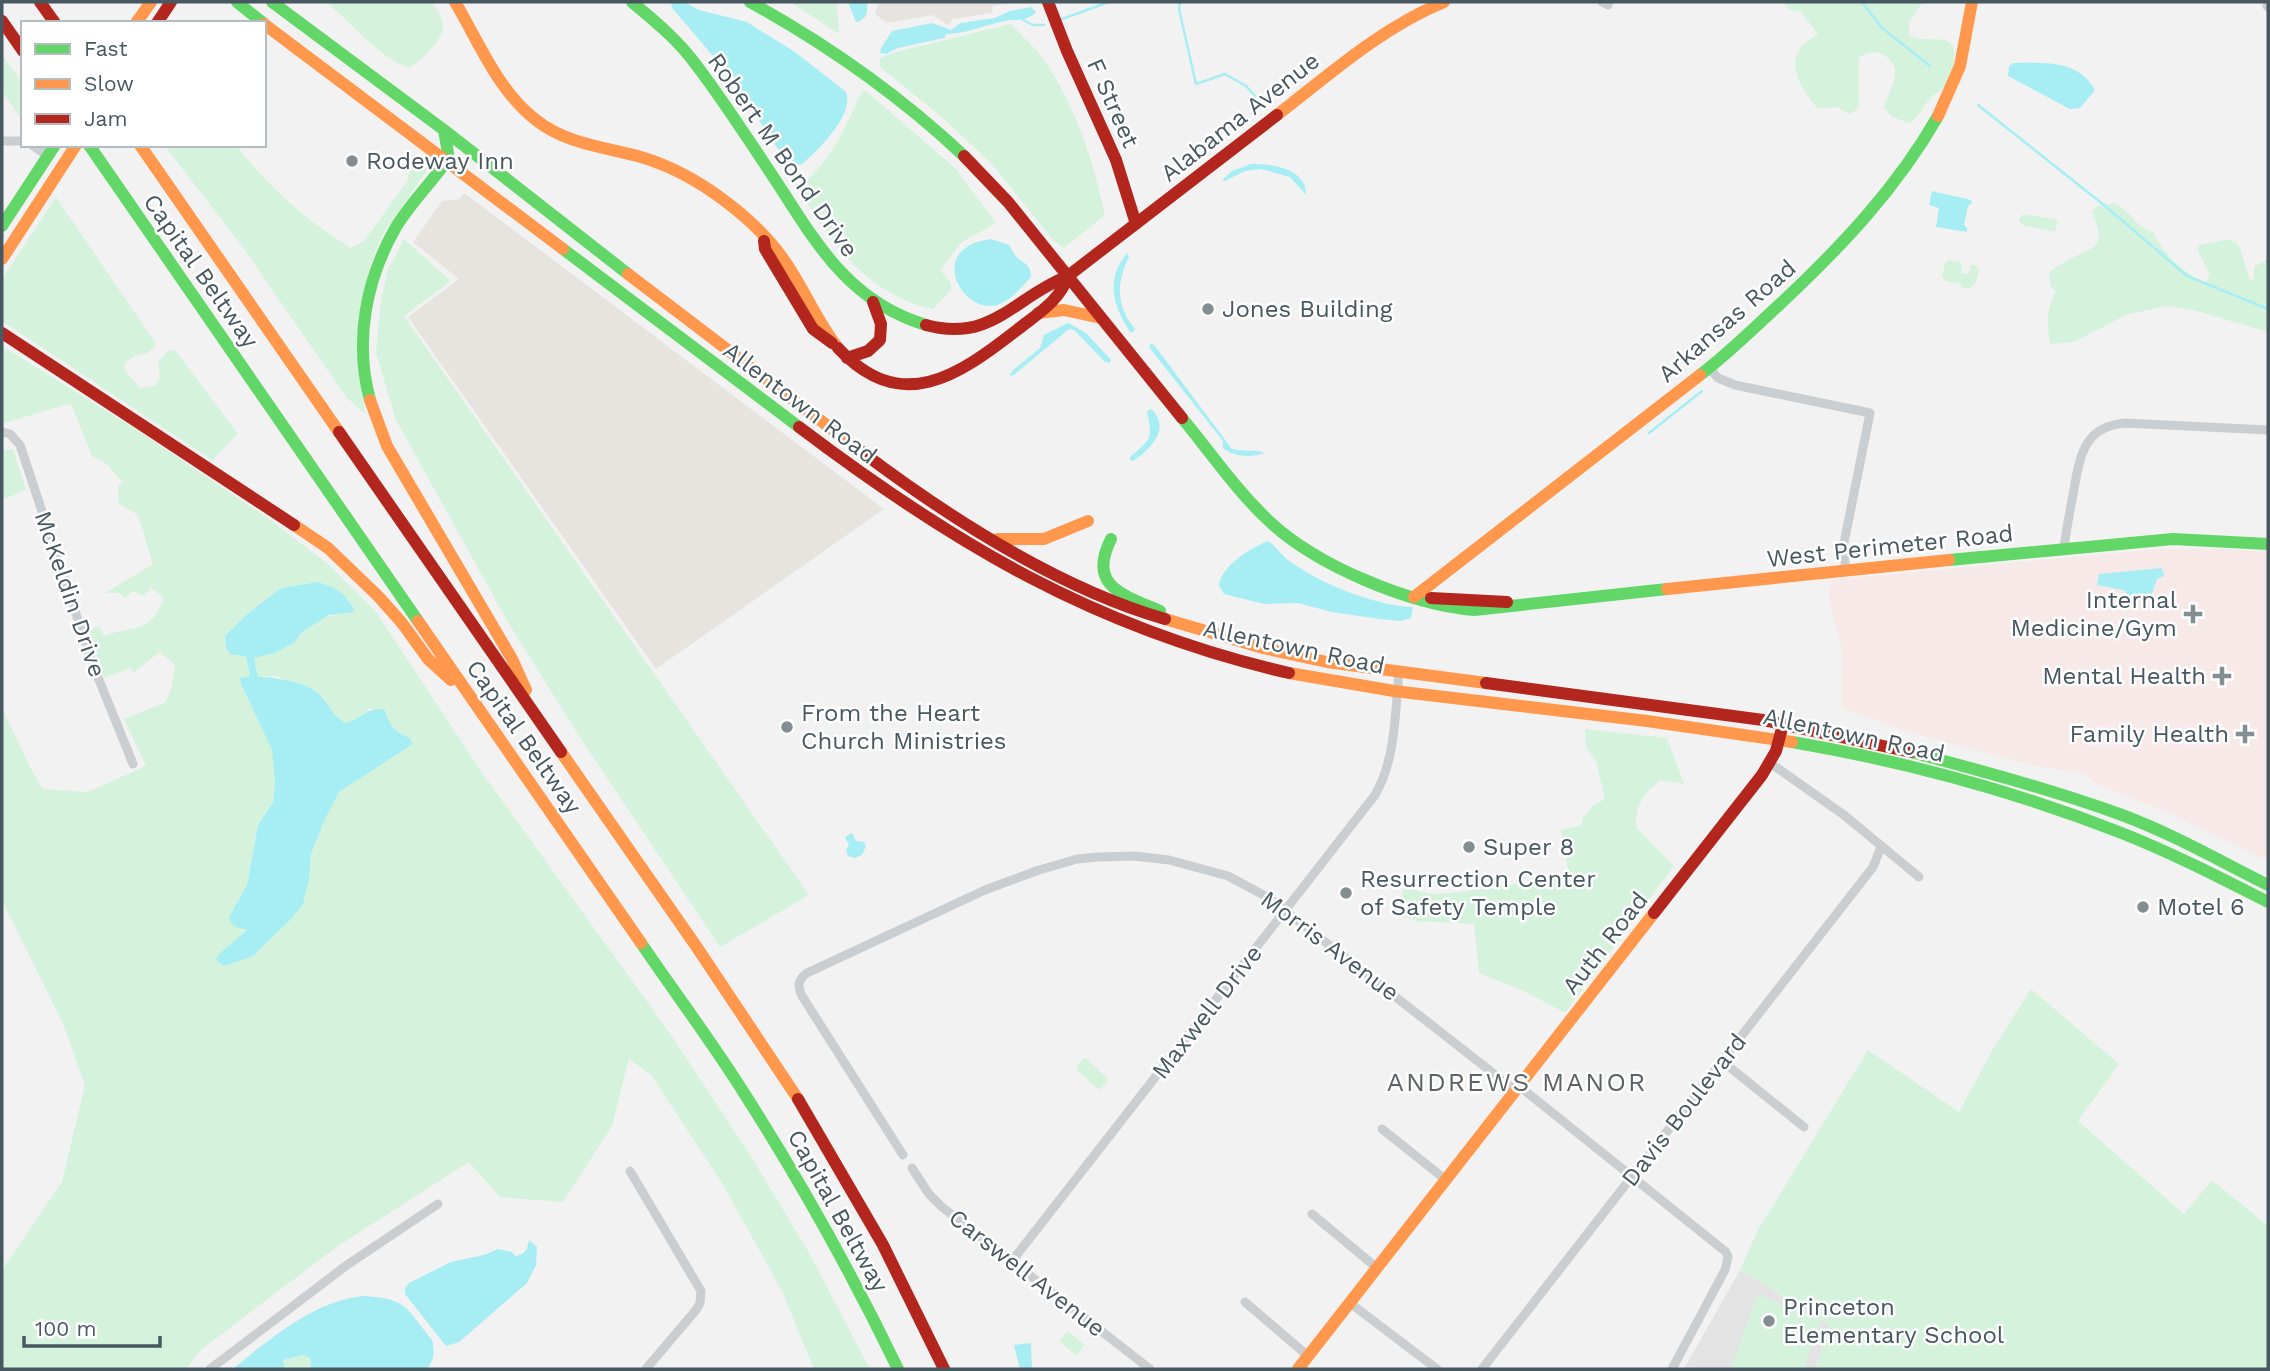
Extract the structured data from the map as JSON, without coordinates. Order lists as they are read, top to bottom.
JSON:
{
  "streets": {
    "main road": [
      "F Street",
      "Alabama Avenue",
      "Robert M Bond Drive",
      "Capital Beltway",
      "Arkansas Road",
      "Allentown Road",
      "West Perimeter Road",
      "Auth Road"
    ],
    "street": [
      "McKeldin Drive",
      "Morris Avenue",
      "Maxwell Drive",
      "Davis Boulevard",
      "Carswell Avenue"
    ]
  },
  "crossings": [
    ["F Street", "Alabama Avenue"],
    ["Alabama Avenue", "Robert M Bond Drive"],
    ["Alabama Avenue", "West Perimeter Road"],
    ["Robert M Bond Drive", "West Perimeter Road"],
    ["Arkansas Road", "West Perimeter Road"],
    ["Allentown Road", "Auth Road"],
    ["Allentown Road", "Maxwell Drive"],
    ["Auth Road", "Morris Avenue"],
    ["Morris Avenue", "Maxwell Drive"],
    ["Morris Avenue", "Davis Boulevard"],
    ["Maxwell Drive", "Carswell Avenue"]
  ],
  "districts": ["ANDREWS MANOR"],
  "places": {
    "other": [
      "Rodeway Inn",
      "Jones Building",
      "From the Heart Church Ministries",
      "Super 8",
      "Resurrection Center of Safety Temple",
      "Motel 6",
      "Princeton Elementary School"
    ],
    "health": ["Internal Medicine/Gym", "Mental Health", "Family Health"]
  },
  "legend": ["Fast", "Slow", "Jam"],
  "scale_bar": "100 m"
}
